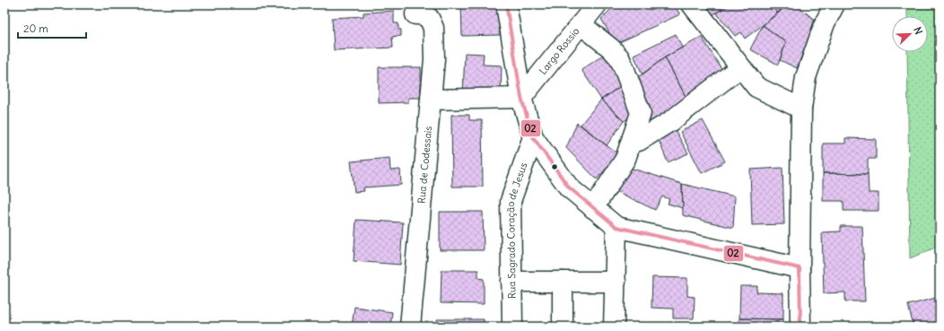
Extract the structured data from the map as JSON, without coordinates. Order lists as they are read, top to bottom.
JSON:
{
  "streets": {
    "street": ["Largo Rossio", "Rua de Codessais", "Rua Sagrado Coração de Jesus"]
  },
  "lines": ["transit line 02"],
  "scale_bar": "20 m",
  "north": "top right"
}
